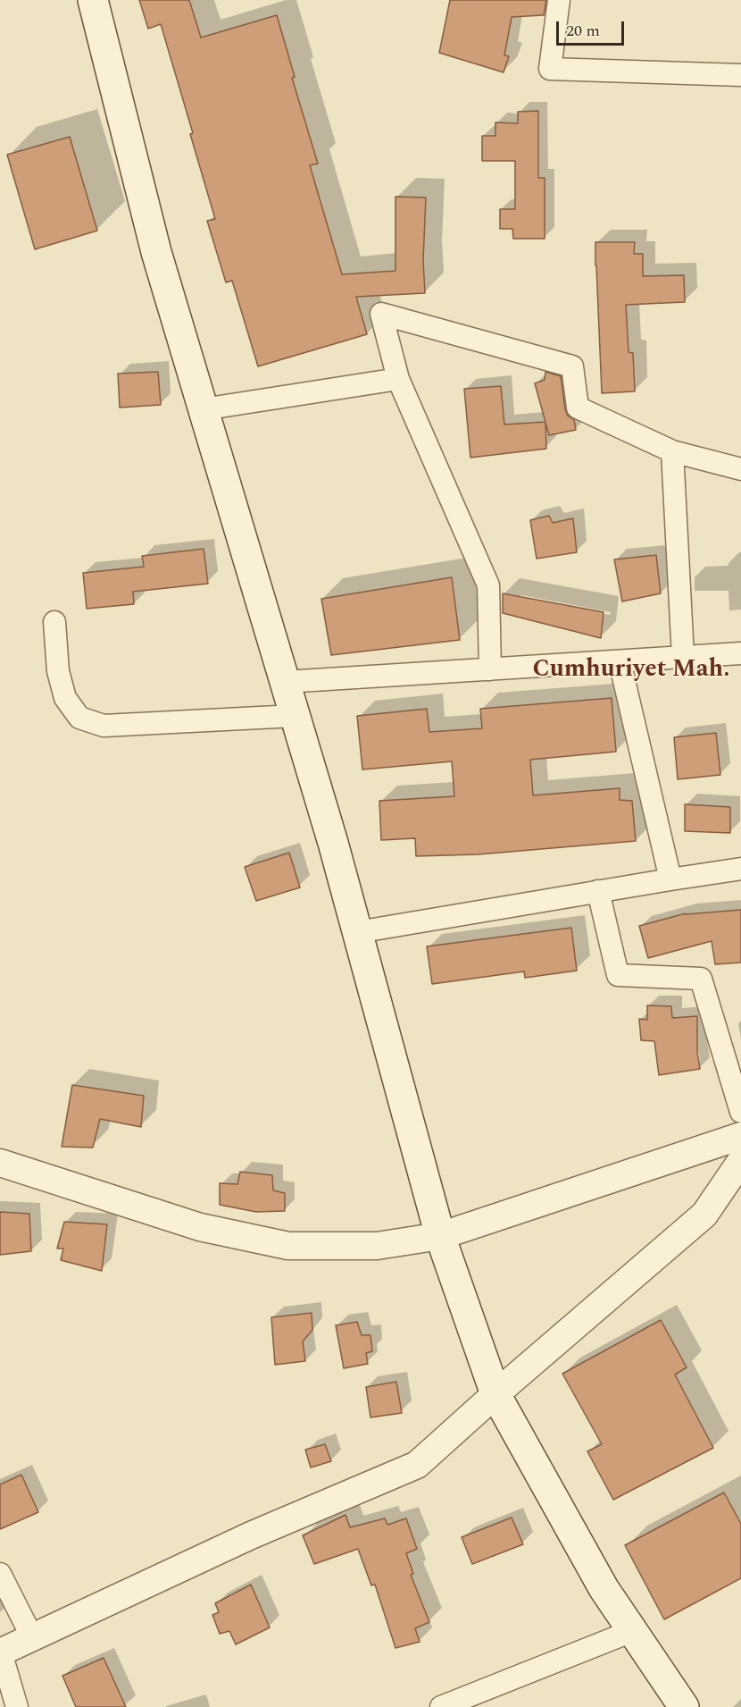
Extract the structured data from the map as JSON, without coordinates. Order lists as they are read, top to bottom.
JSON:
{
  "districts": ["Cumhuriyet Mah."],
  "scale_bar": "20 m"
}
